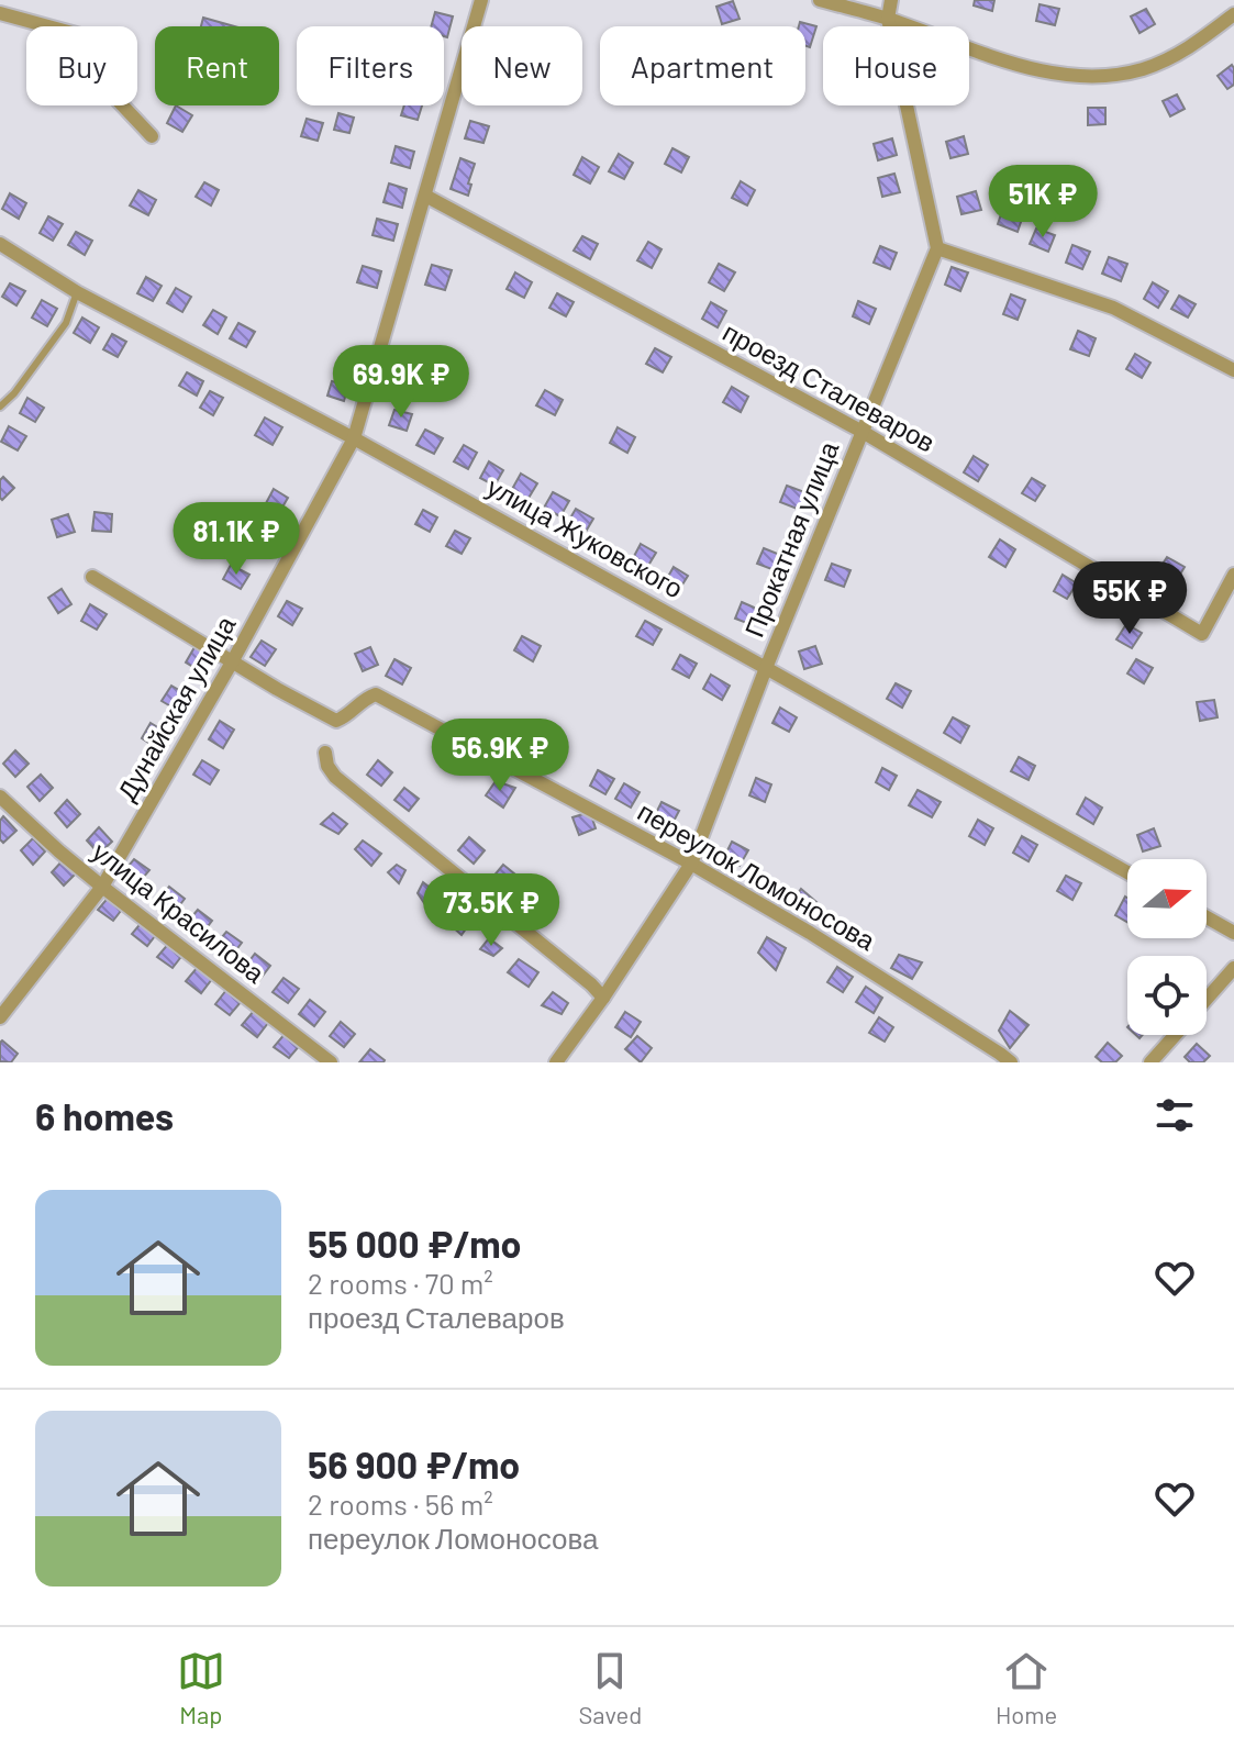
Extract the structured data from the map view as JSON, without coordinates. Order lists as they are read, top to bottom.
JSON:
{
  "streets": {
    "street": [
      "проезд Сталеваров",
      "улица Жуковского",
      "Прокатная улица",
      "Дунайская улица",
      "переулок Ломоносова",
      "улица Красилова"
    ]
  },
  "crossings": [
    ["проезд Сталеваров", "Прокатная улица"],
    ["проезд Сталеваров", "Дунайская улица"],
    ["улица Жуковского", "Прокатная улица"],
    ["улица Жуковского", "Дунайская улица"],
    ["Прокатная улица", "переулок Ломоносова"],
    ["Дунайская улица", "переулок Ломоносова"],
    ["Дунайская улица", "улица Красилова"]
  ],
  "north": "right",
  "page": {
    "chip": [
      "Buy",
      "Rent",
      "Filters",
      "New",
      "Apartment",
      "House"
    ],
    "price": [
      "51K ₽",
      "69.9K ₽",
      "81.1K ₽",
      "55K ₽",
      "56.9K ₽",
      "73.5K ₽"
    ],
    "heading": "6 homes",
    "list": [
      {
        "name": "55 000 ₽/mo",
        "note": "2 rooms · 70 m² · проезд Сталеваров"
      },
      {
        "name": "56 900 ₽/mo",
        "note": "2 rooms · 56 m² · переулок Ломоносова"
      }
    ],
    "tabs": ["Map", "Saved", "Home"]
  }
}
